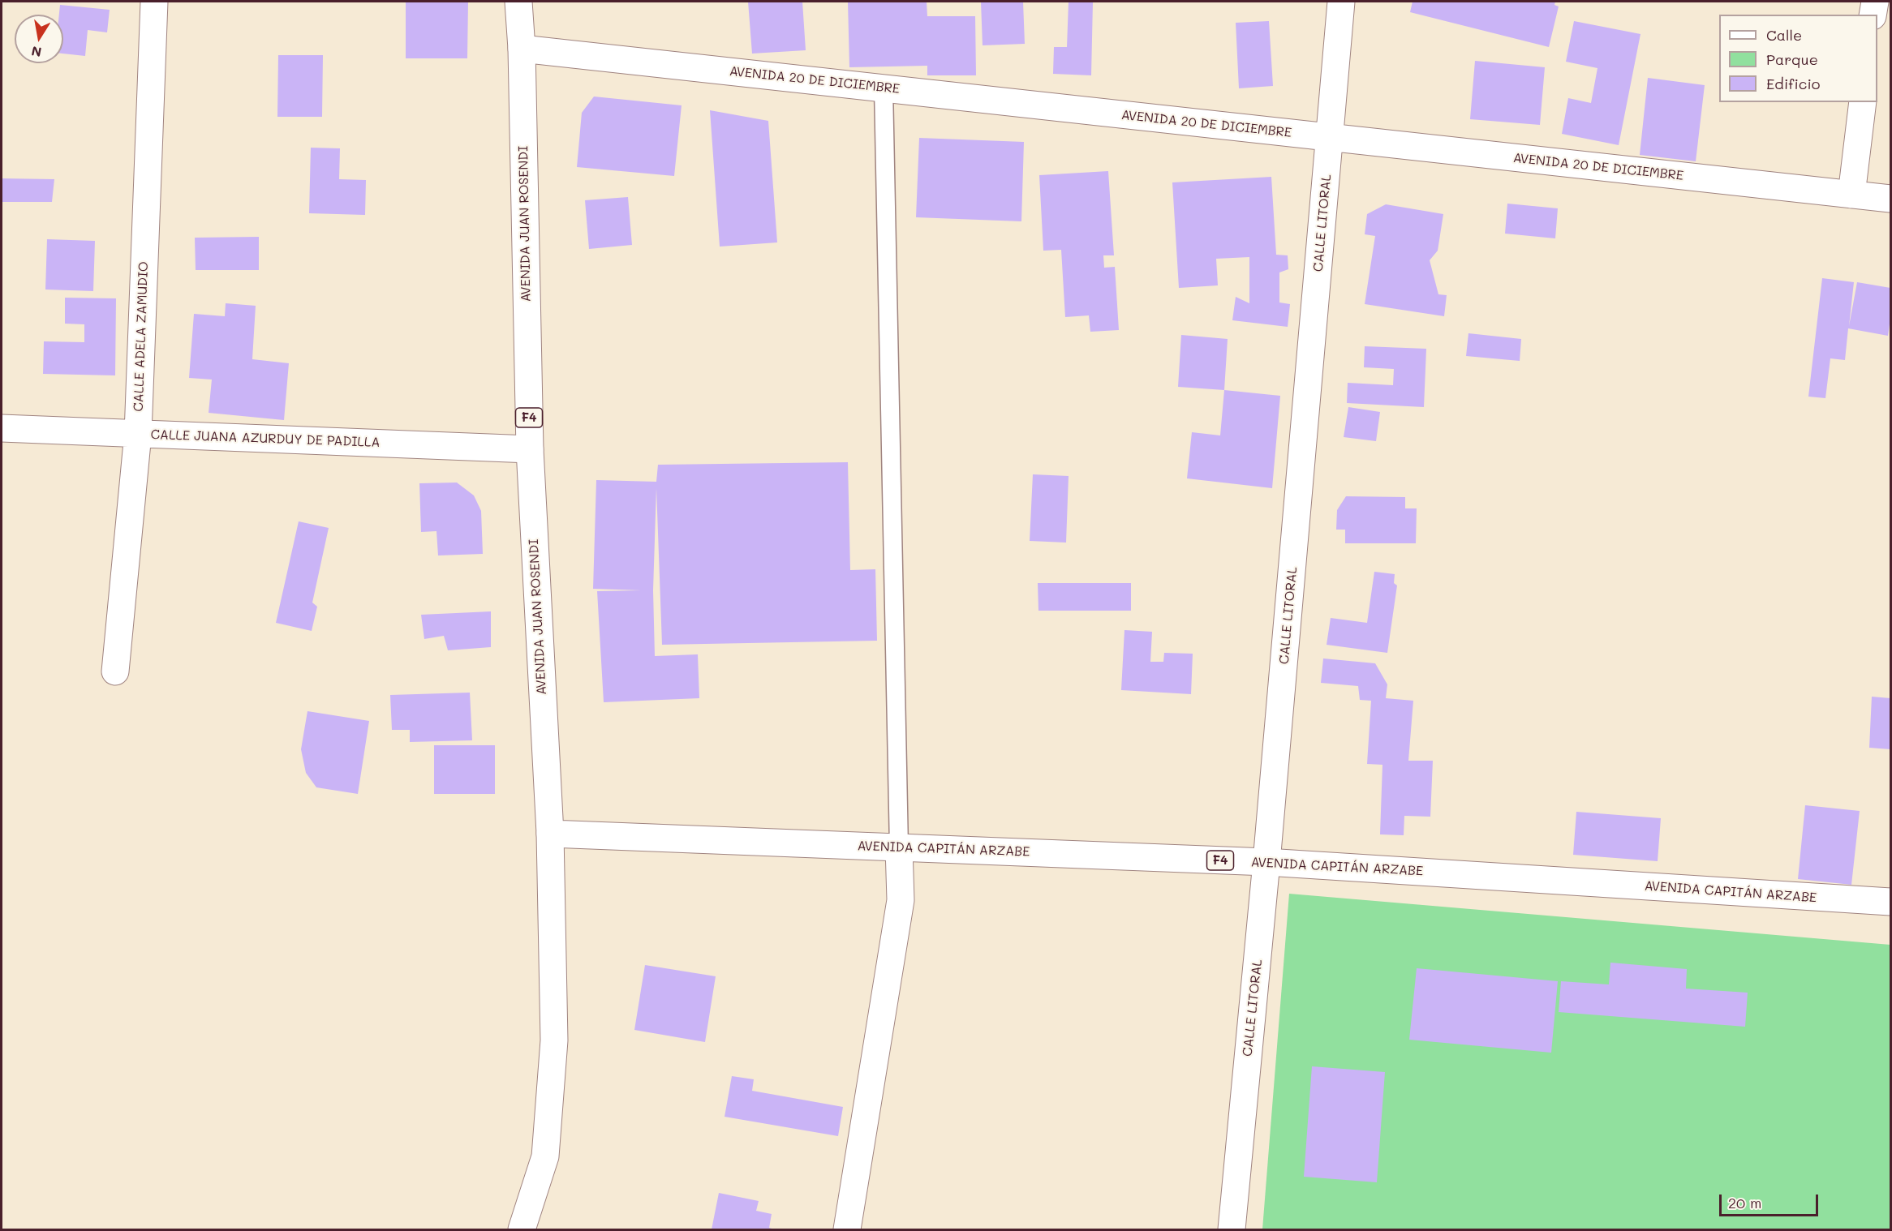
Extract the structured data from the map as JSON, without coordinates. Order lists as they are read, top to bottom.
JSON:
{
  "streets": {
    "main road": [
      "AVENIDA 20 DE DICIEMBRE",
      "CALLE LITORAL",
      "AVENIDA JUAN ROSENDI",
      "CALLE ADELA ZAMUDIO",
      "F4",
      "CALLE JUANA AZURDUY DE PADILLA",
      "AVENIDA CAPITÁN ARZABE"
    ]
  },
  "crossings": [
    ["AVENIDA 20 DE DICIEMBRE", "CALLE LITORAL"],
    ["AVENIDA 20 DE DICIEMBRE", "AVENIDA JUAN ROSENDI"],
    ["CALLE LITORAL", "AVENIDA CAPITÁN ARZABE"],
    ["AVENIDA JUAN ROSENDI", "CALLE JUANA AZURDUY DE PADILLA"],
    ["AVENIDA JUAN ROSENDI", "AVENIDA CAPITÁN ARZABE"],
    ["CALLE ADELA ZAMUDIO", "CALLE JUANA AZURDUY DE PADILLA"]
  ],
  "legend": ["Calle", "Parque", "Edificio"],
  "scale_bar": "20 m",
  "north": "bottom"
}
